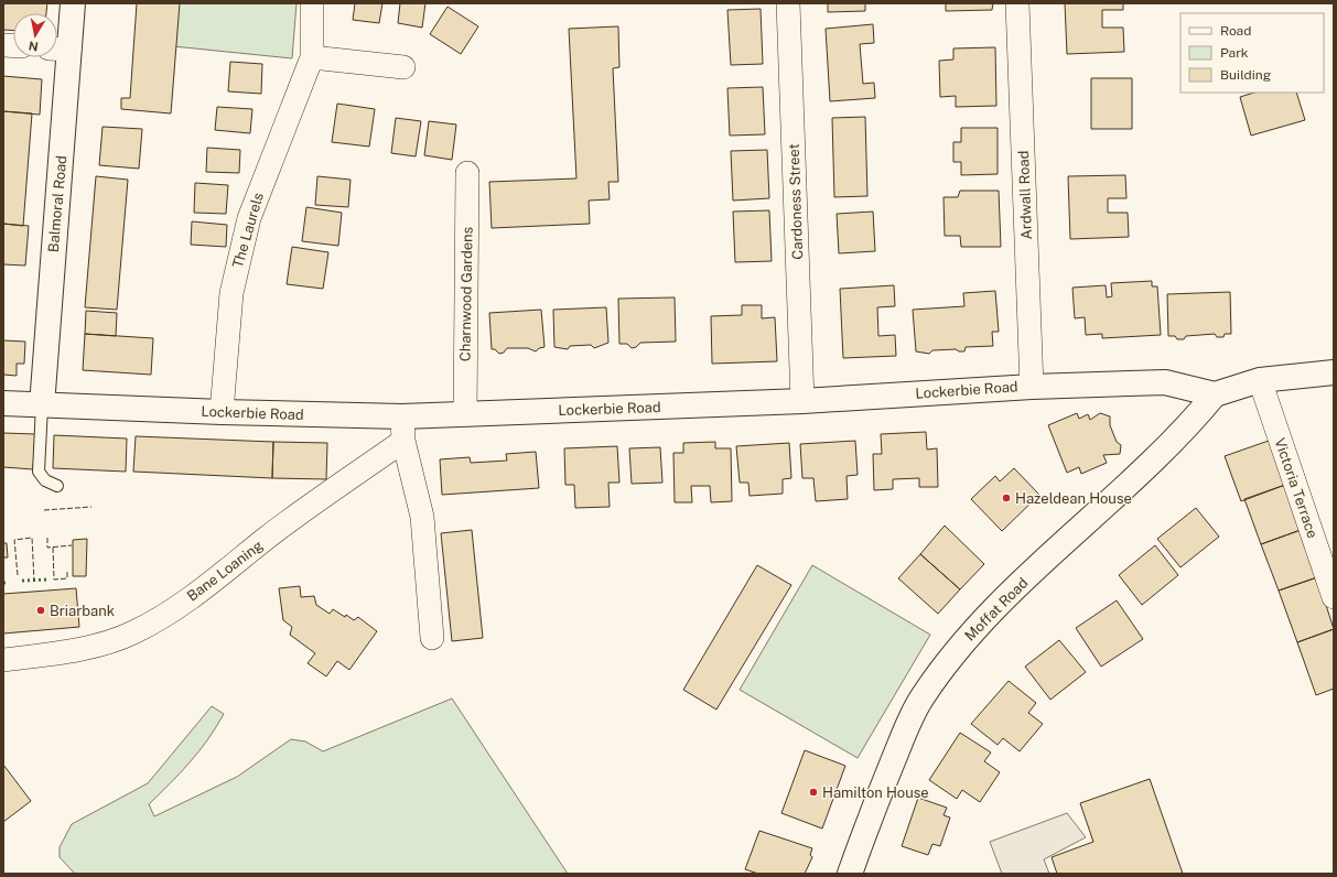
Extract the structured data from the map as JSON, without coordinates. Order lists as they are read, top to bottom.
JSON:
{
  "streets": {
    "main road": ["Balmoral Road", "Lockerbie Road", "Moffat Road"],
    "street": [
      "Ardwall Road",
      "Cardoness Street",
      "The Laurels",
      "Charnwood Gardens",
      "Victoria Terrace",
      "Bane Loaning"
    ]
  },
  "crossings": [
    ["Ardwall Road", "Lockerbie Road"],
    ["Cardoness Street", "Lockerbie Road"],
    ["Balmoral Road", "Lockerbie Road"],
    ["The Laurels", "Lockerbie Road"],
    ["Charnwood Gardens", "Lockerbie Road"],
    ["Lockerbie Road", "Moffat Road"]
  ],
  "places": ["Hazeldean House", "Briarbank", "Hamilton House"],
  "legend": ["Road", "Park", "Building"],
  "north": "bottom"
}
